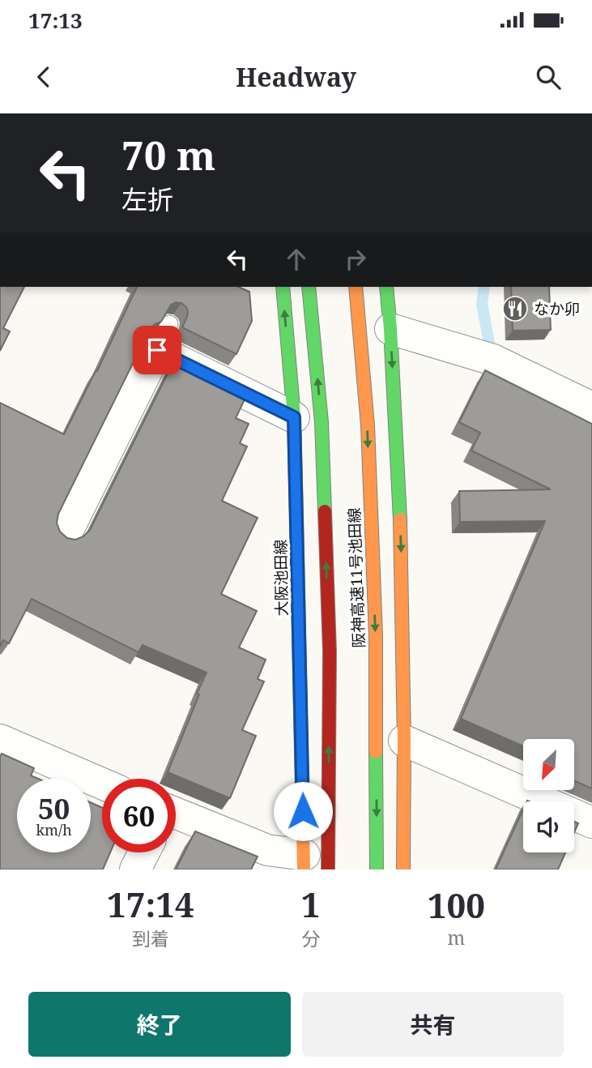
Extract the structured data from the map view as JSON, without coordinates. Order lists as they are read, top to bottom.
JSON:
{
  "streets": {
    "main road": ["大阪池田線", "阪神高速11号池田線"]
  },
  "places": {
    "restaurant": ["なか卯"]
  },
  "north": "bottom left",
  "page": {
    "status": "17:13",
    "header": "Headway",
    "turn": ["70 m", "左折"],
    "speed": "50 km/h",
    "limit": "60",
    "eta": [
      "17:14",
      "到着",
      "1",
      "分",
      "100",
      "m"
    ],
    "buttons": ["終了", "共有"]
  }
}
